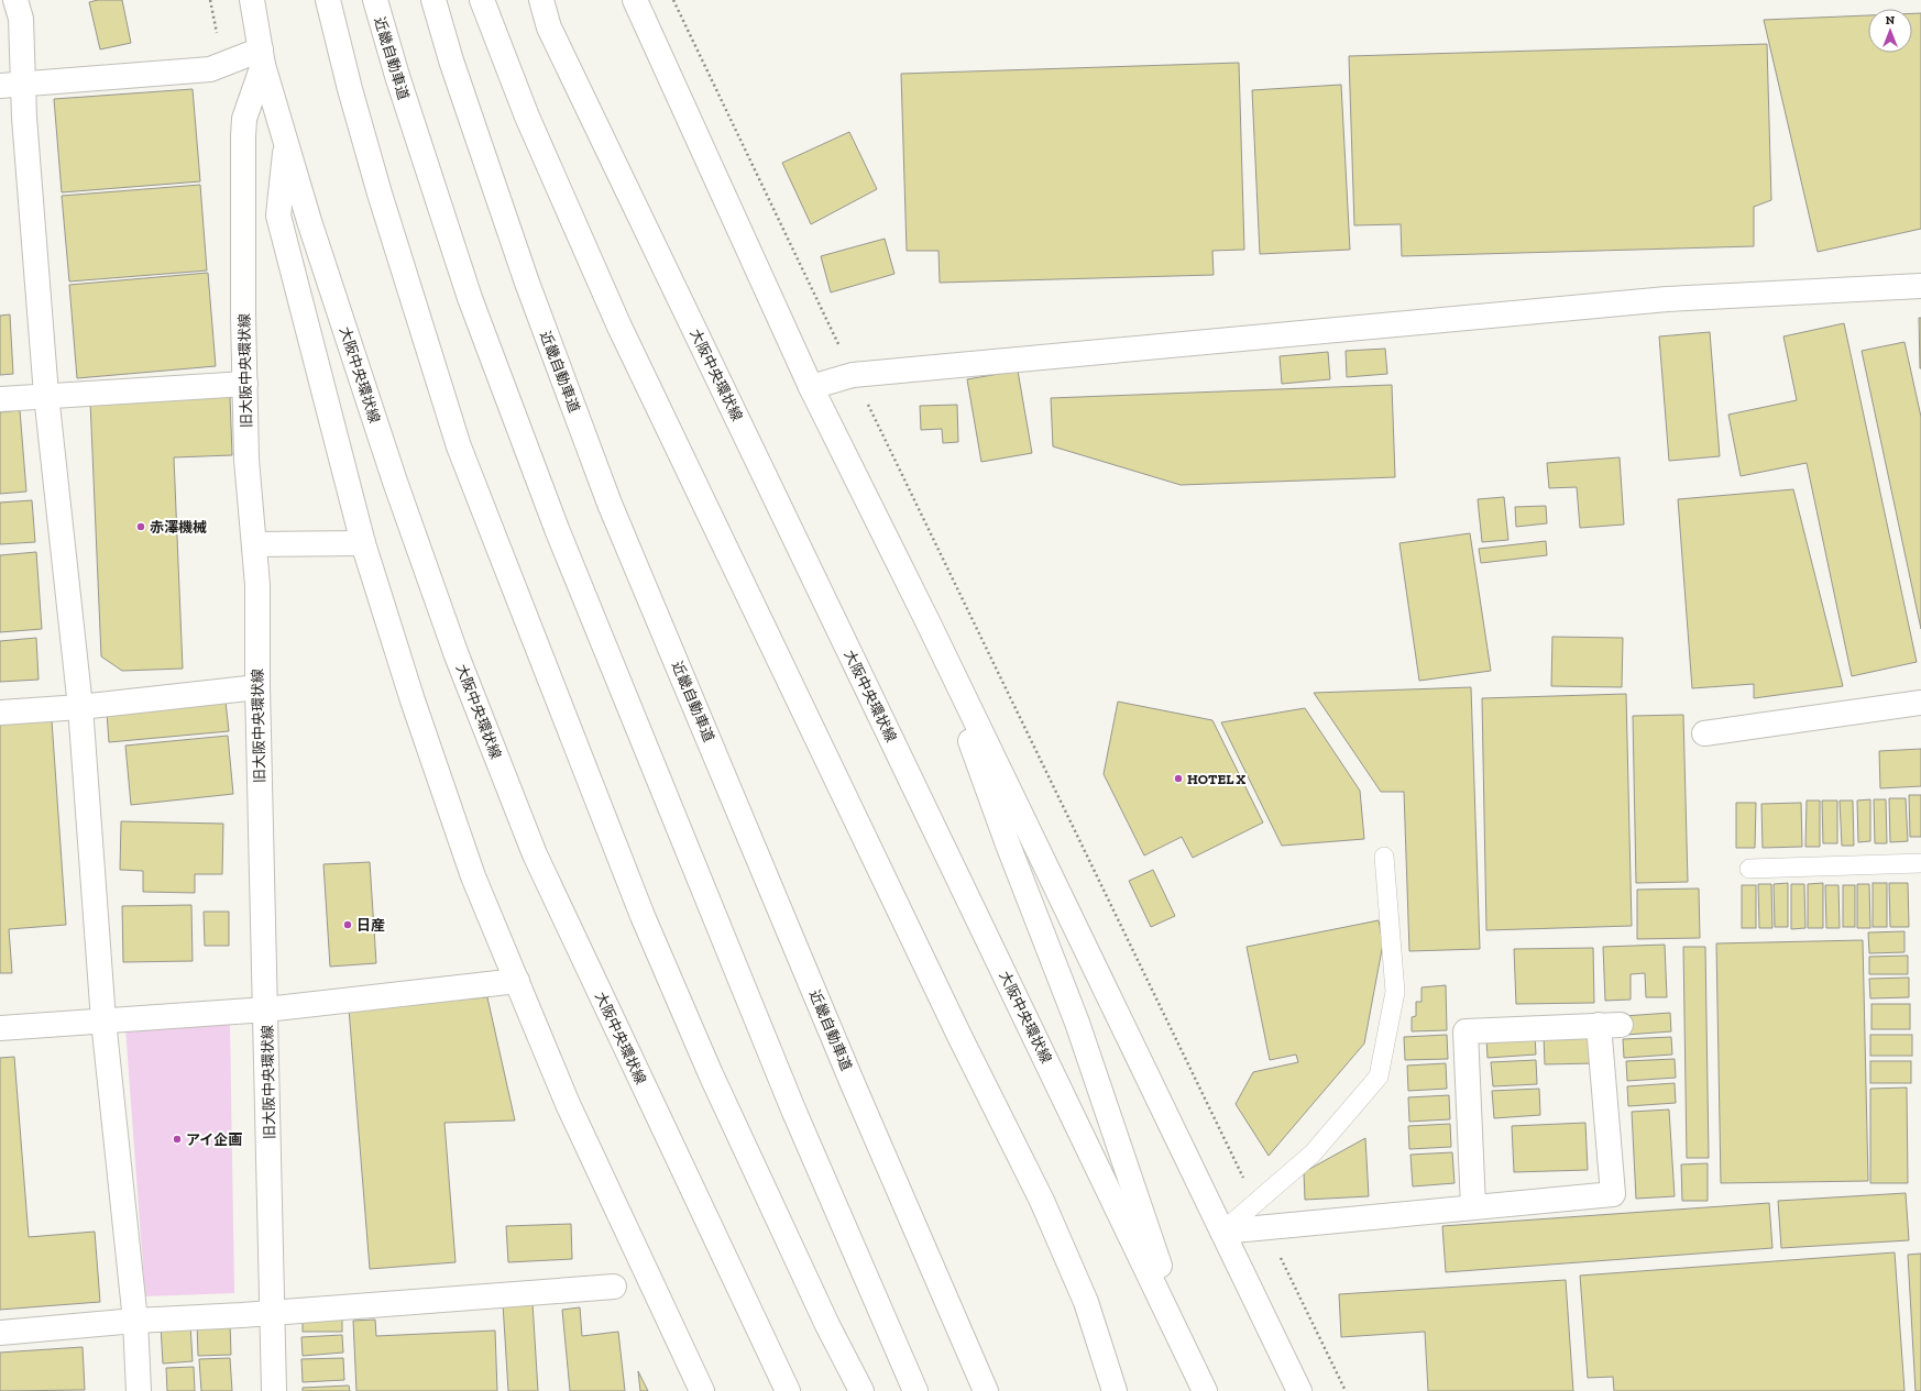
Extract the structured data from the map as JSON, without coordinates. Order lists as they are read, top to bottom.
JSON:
{
  "streets": {
    "main road": ["近畿自動車道", "旧大阪中央環状線", "大阪中央環状線"]
  },
  "crossings": [
    ["旧大阪中央環状線", "大阪中央環状線"]
  ],
  "places": [
    "赤澤機械",
    "HOTEL X",
    "日産",
    "アイ企画"
  ],
  "north": "top"
}
